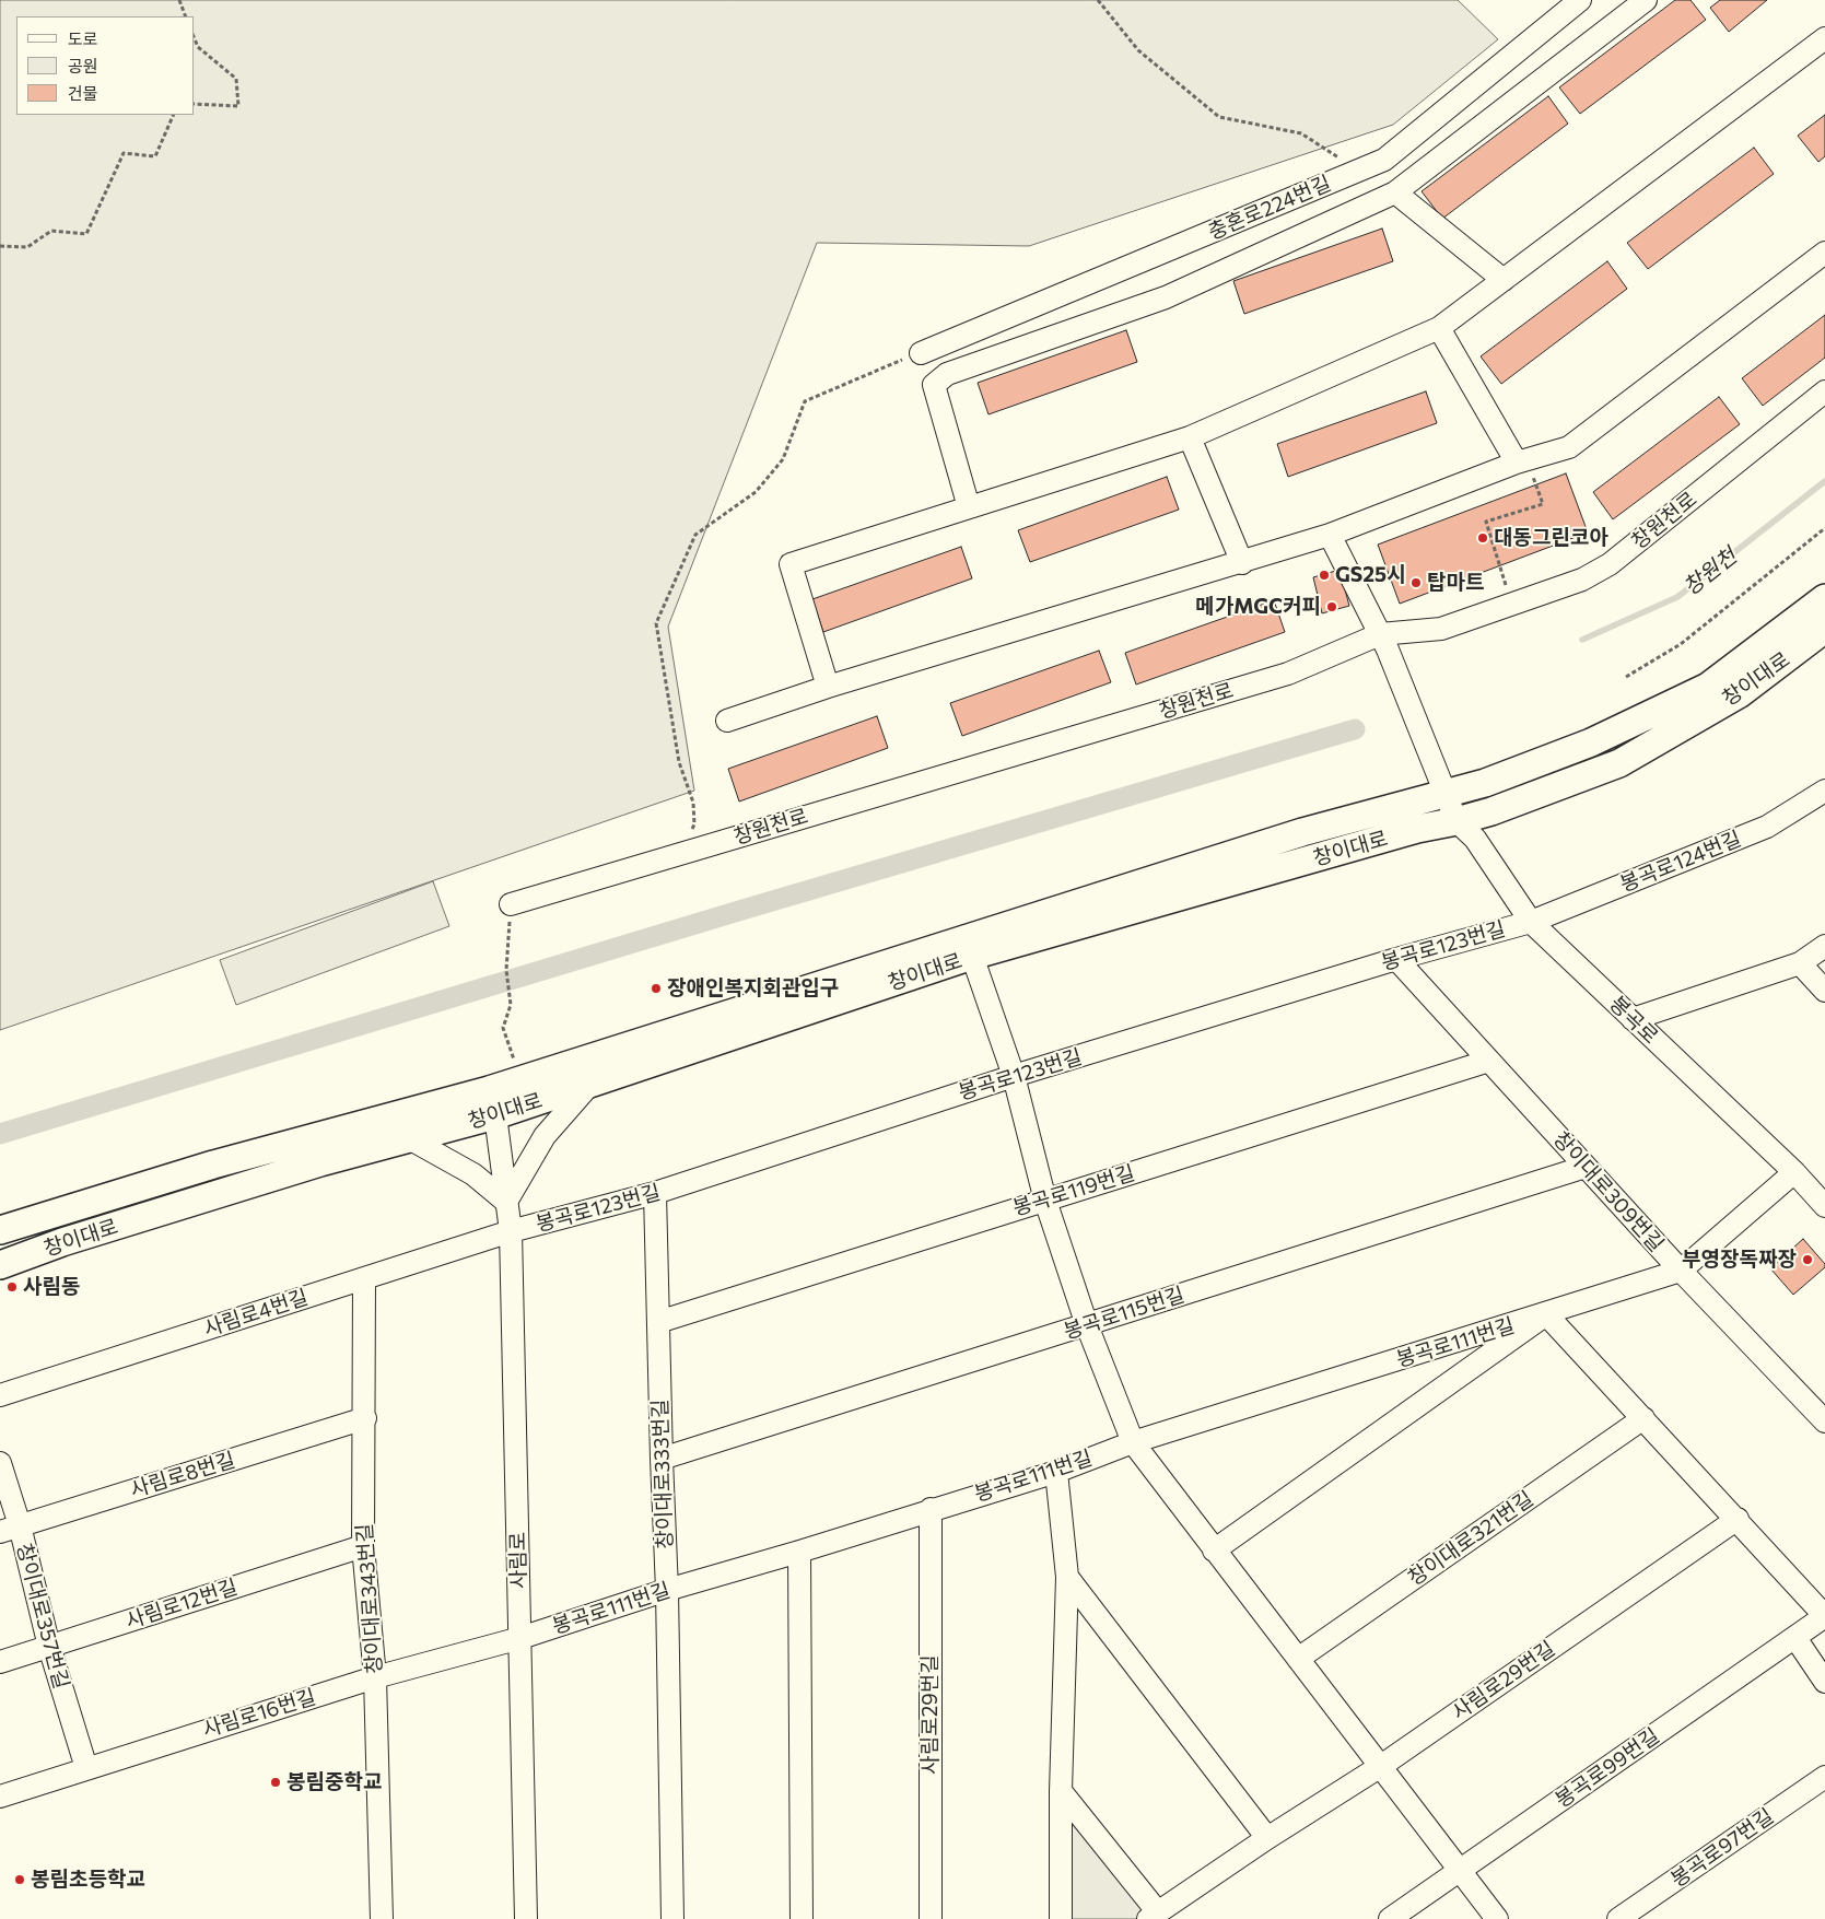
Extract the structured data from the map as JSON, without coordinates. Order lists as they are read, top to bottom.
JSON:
{
  "streets": {
    "main road": ["창이대로"],
    "street": [
      "충혼로224번길",
      "창원천로",
      "봉곡로124번길",
      "봉곡로123번길",
      "봉곡로",
      "봉곡로119번길",
      "창이대로309번길",
      "사림로4번길",
      "봉곡로115번길",
      "봉곡로111번길",
      "창이대로333번길",
      "사림로8번길",
      "창이대로321번길",
      "사림로",
      "창이대로343번길",
      "사림로12번길",
      "창이대로357번길",
      "사림로29번길",
      "사림로16번길",
      "봉곡로99번길",
      "봉곡로97번길"
    ]
  },
  "crossings": [
    ["창이대로", "봉곡로"],
    ["창이대로", "사림로"],
    ["봉곡로124번길", "봉곡로123번길"],
    ["봉곡로124번길", "봉곡로"],
    ["봉곡로123번길", "봉곡로"],
    ["봉곡로123번길", "창이대로309번길"],
    ["봉곡로123번길", "사림로4번길"],
    ["봉곡로123번길", "창이대로333번길"],
    ["봉곡로123번길", "사림로"],
    ["봉곡로", "봉곡로111번길"],
    ["봉곡로119번길", "창이대로309번길"],
    ["봉곡로119번길", "창이대로333번길"],
    ["창이대로309번길", "봉곡로115번길"],
    ["창이대로309번길", "봉곡로111번길"],
    ["사림로4번길", "사림로"],
    ["사림로4번길", "창이대로343번길"],
    ["봉곡로115번길", "창이대로333번길"],
    ["봉곡로111번길", "창이대로333번길"],
    ["봉곡로111번길", "사림로"],
    ["봉곡로111번길", "사림로29번길"],
    ["봉곡로111번길", "사림로16번길"],
    ["사림로8번길", "창이대로343번길"],
    ["사림로8번길", "창이대로357번길"],
    ["사림로", "사림로16번길"],
    ["창이대로343번길", "사림로12번길"],
    ["창이대로343번길", "사림로16번길"],
    ["사림로12번길", "창이대로357번길"],
    ["창이대로357번길", "사림로16번길"]
  ],
  "water": ["창원천"],
  "places": [
    "대동그린코아",
    "GS25시",
    "탑마트",
    "메가MGC커피",
    "장애인복지회관입구",
    "부영장독짜장",
    "사림동",
    "봉림중학교",
    "봉림초등학교"
  ],
  "legend": ["도로", "공원", "건물"]
}
